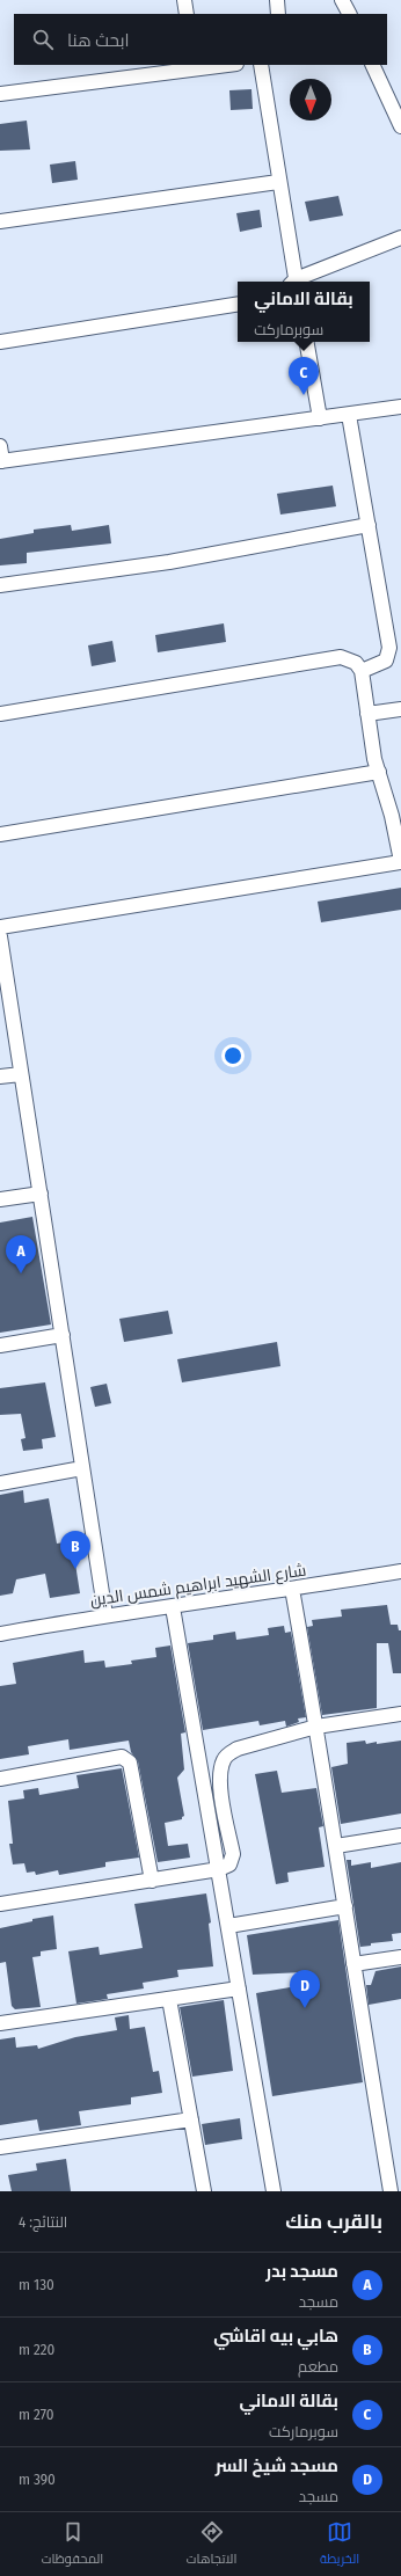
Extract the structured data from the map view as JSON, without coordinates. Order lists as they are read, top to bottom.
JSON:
{
  "streets": {
    "street": ["شارع الشهيد ابراهيم شمس الدين"]
  },
  "north": "bottom",
  "page": {
    "search": "ابحث هنا",
    "popup": ["بقالة الاماني", "سوبرماركت"],
    "pins": [
      "C",
      "A",
      "B",
      "D"
    ],
    "heading": ["بالقرب منك", "النتائج: 4"],
    "list": [
      {
        "mark": "A",
        "name": "مسجد بدر",
        "note": "مسجد",
        "value": "130 m"
      },
      {
        "mark": "B",
        "name": "هابي بيه اقاشي",
        "note": "مطعم",
        "value": "220 m"
      },
      {
        "mark": "C",
        "name": "بقالة الاماني",
        "note": "سوبرماركت",
        "value": "270 m"
      },
      {
        "mark": "D",
        "name": "مسجد شيخ السر",
        "note": "مسجد",
        "value": "390 m"
      }
    ],
    "nav": ["الخريطة", "الاتجاهات", "المحفوظات"]
  }
}
